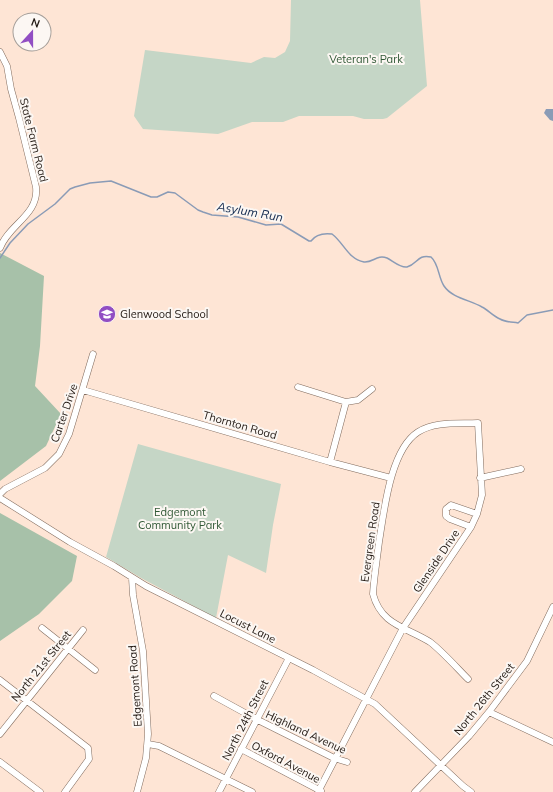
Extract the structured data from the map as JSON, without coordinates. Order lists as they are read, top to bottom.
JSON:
{
  "streets": {
    "street": [
      "State Farm Road",
      "Carter Drive",
      "Thornton Road",
      "Evergreen Road",
      "Glenside Drive",
      "Locust Lane",
      "North 21st Street",
      "Edgemont Road",
      "North 26th Street",
      "North 24th Street",
      "Highland Avenue",
      "Oxford Avenue"
    ]
  },
  "crossings": [
    ["Carter Drive", "Thornton Road"],
    ["Thornton Road", "Evergreen Road"],
    ["Evergreen Road", "Glenside Drive"],
    ["Glenside Drive", "Locust Lane"],
    ["Glenside Drive", "Highland Avenue"],
    ["Glenside Drive", "Oxford Avenue"],
    ["Locust Lane", "Edgemont Road"],
    ["Locust Lane", "North 26th Street"],
    ["Locust Lane", "North 24th Street"],
    ["North 24th Street", "Highland Avenue"],
    ["North 24th Street", "Oxford Avenue"]
  ],
  "water": ["Asylum Run"],
  "parks": ["Veteran's Park", "Edgemont Community Park"],
  "places": {
    "school or university": ["Glenwood School"]
  },
  "north": "top"
}
